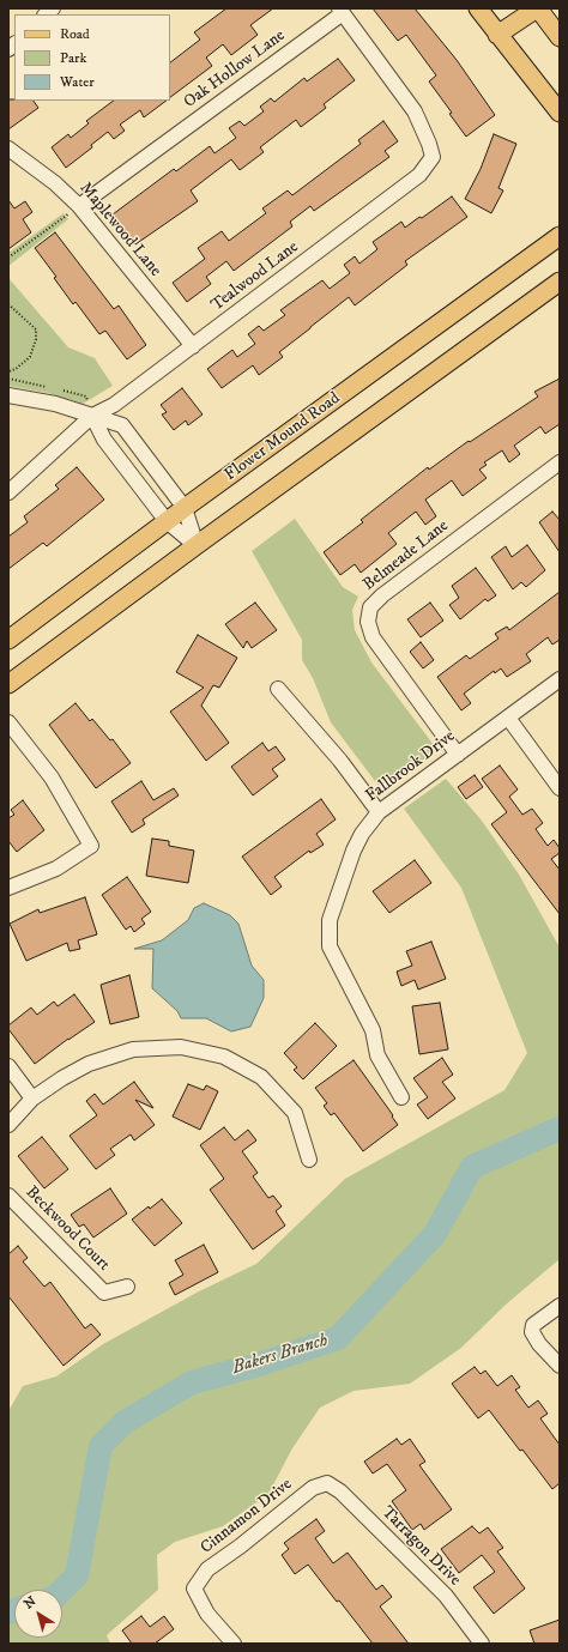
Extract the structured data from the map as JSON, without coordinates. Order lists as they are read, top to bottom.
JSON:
{
  "streets": {
    "main road": ["Flower Mound Road"],
    "street": [
      "Oak Hollow Lane",
      "Maplewood Lane",
      "Tealwood Lane",
      "Belmeade Lane",
      "Fallbrook Drive",
      "Beckwood Court",
      "Cinnamon Drive",
      "Tarragon Drive"
    ]
  },
  "crossings": [
    ["Oak Hollow Lane", "Maplewood Lane"],
    ["Oak Hollow Lane", "Tealwood Lane"],
    ["Maplewood Lane", "Tealwood Lane"],
    ["Belmeade Lane", "Fallbrook Drive"],
    ["Cinnamon Drive", "Tarragon Drive"]
  ],
  "water": ["Bakers Branch"],
  "legend": ["Road", "Park", "Water"],
  "north": "top left"
}
